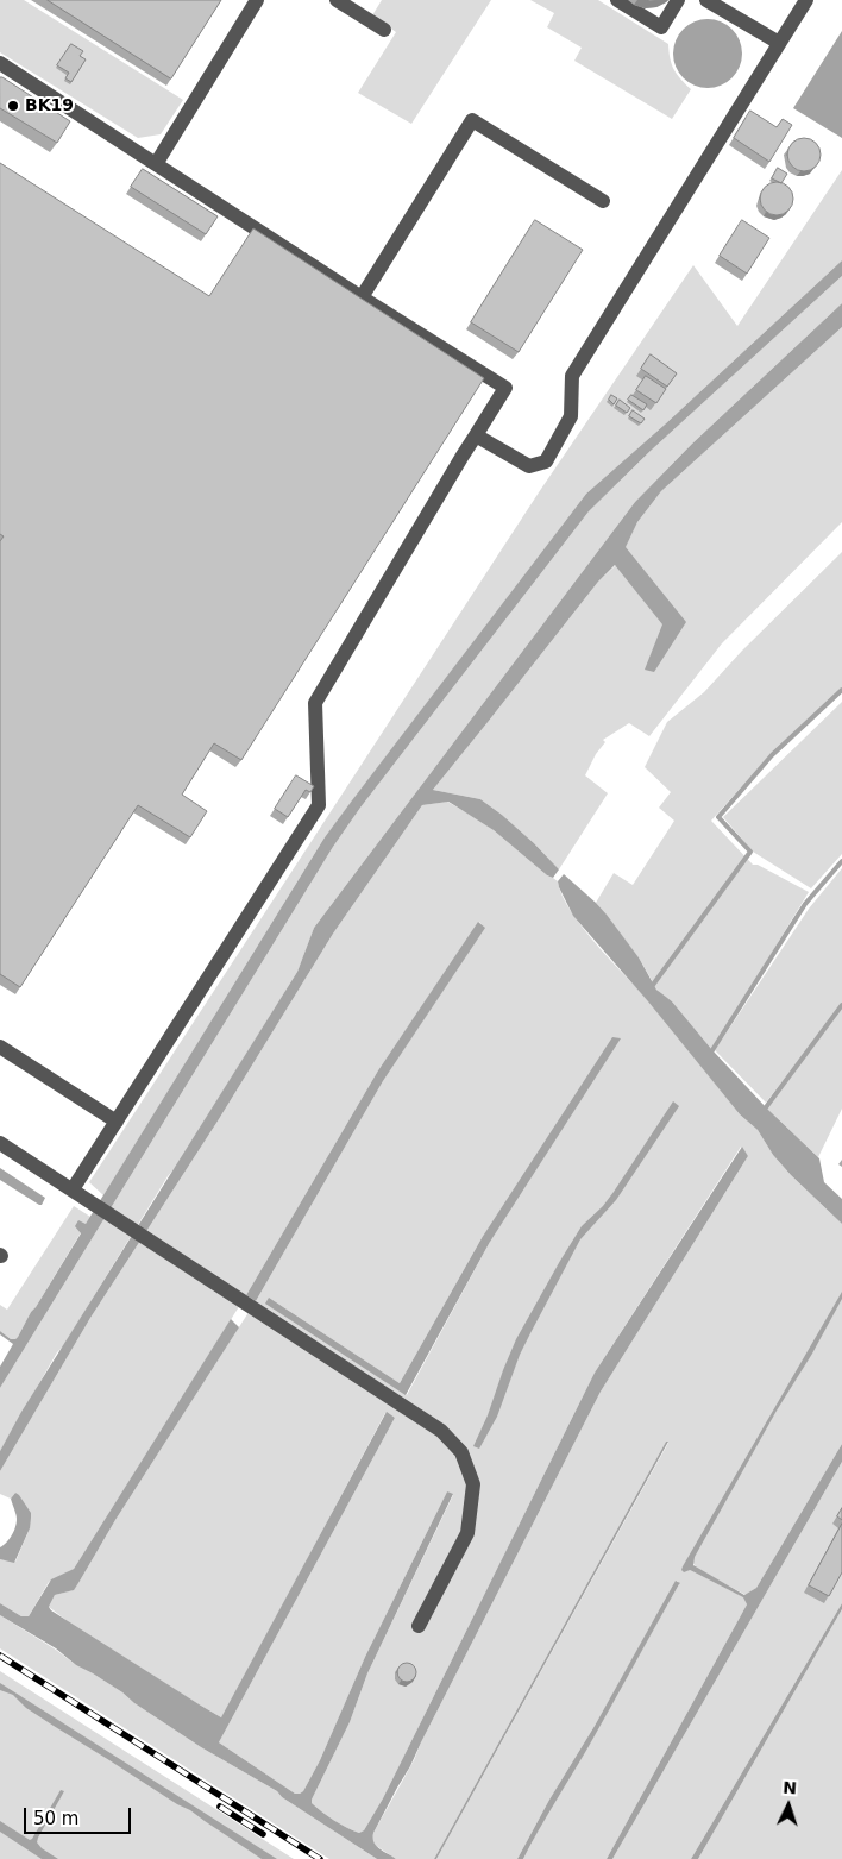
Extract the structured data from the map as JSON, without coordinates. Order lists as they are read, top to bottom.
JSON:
{
  "places": ["BK19"],
  "scale_bar": "50 m",
  "north": "top"
}
